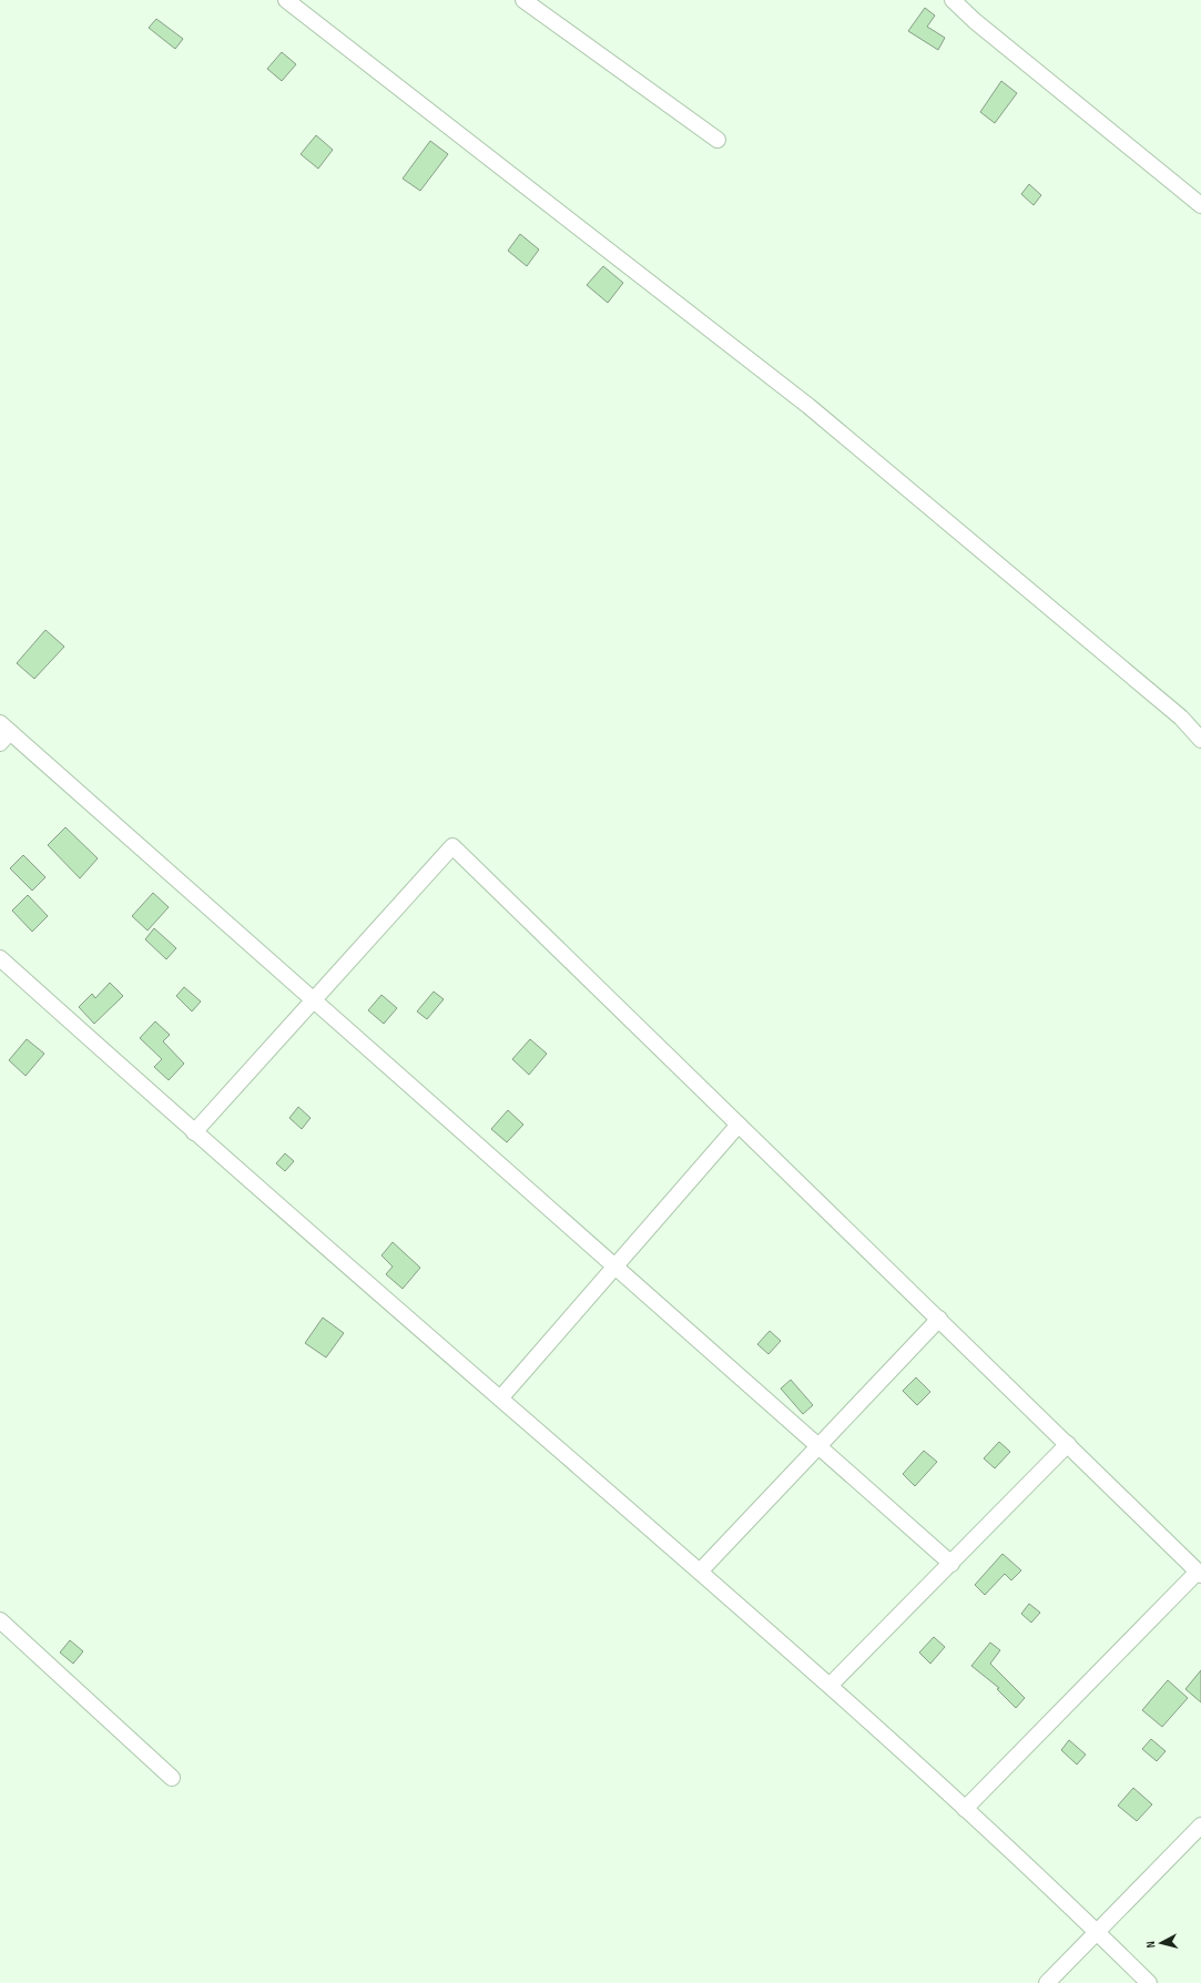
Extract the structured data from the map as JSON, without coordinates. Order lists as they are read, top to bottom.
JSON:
{
  "north": "left"
}
